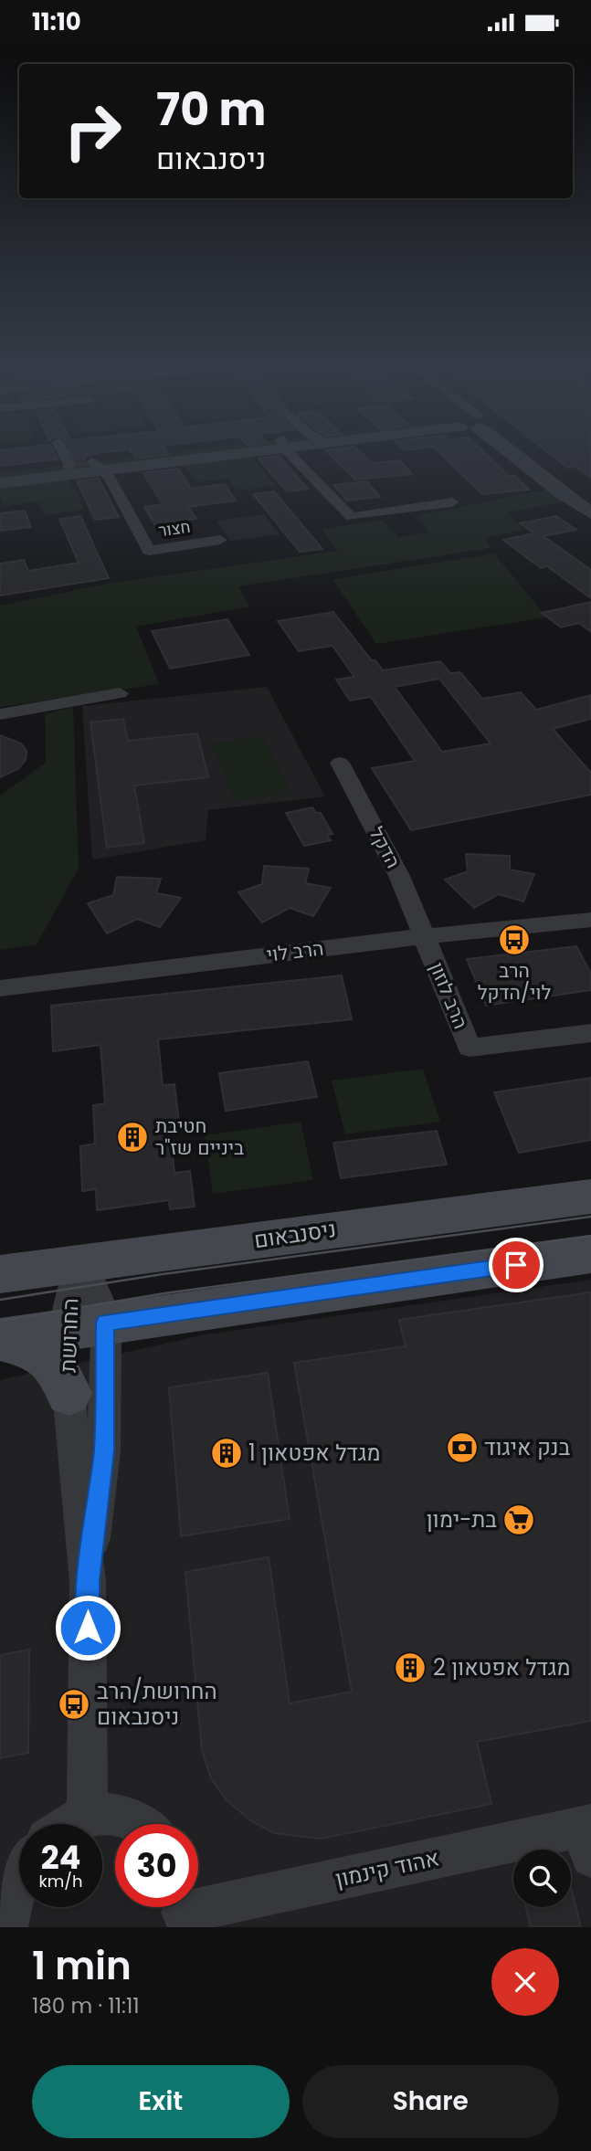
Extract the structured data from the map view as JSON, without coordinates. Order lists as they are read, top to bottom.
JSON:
{
  "streets": {
    "main road": ["ניסנבאום"],
    "street": [
      "חצור",
      "הדקל",
      "הרב לוי",
      "הרב לוזון",
      "החרושת",
      "אהוד קינמון"
    ]
  },
  "crossings": [
    ["הדקל", "הרב לוי"],
    ["הדקל", "הרב לוזון"],
    ["הרב לוי", "הרב לוזון"],
    ["ניסנבאום", "החרושת"]
  ],
  "places": {
    "bus stop": ["הרב לוי/הדקל", "החרושת/הרב ניסנבאום"],
    "building": ["חטיבת ביניים שז\"ר", "מגדל אפטאון 1", "מגדל אפטאון 2"],
    "bank": ["בנק איגוד"],
    "supermarket": ["בת-ימון"]
  },
  "page": {
    "status": "11:10",
    "turn": ["70 m", "ניסנבאום"],
    "speed": "24 km/h",
    "limit": "30",
    "heading": ["1 min", "180 m · 11:11"],
    "buttons": ["Exit", "Share"]
  }
}
